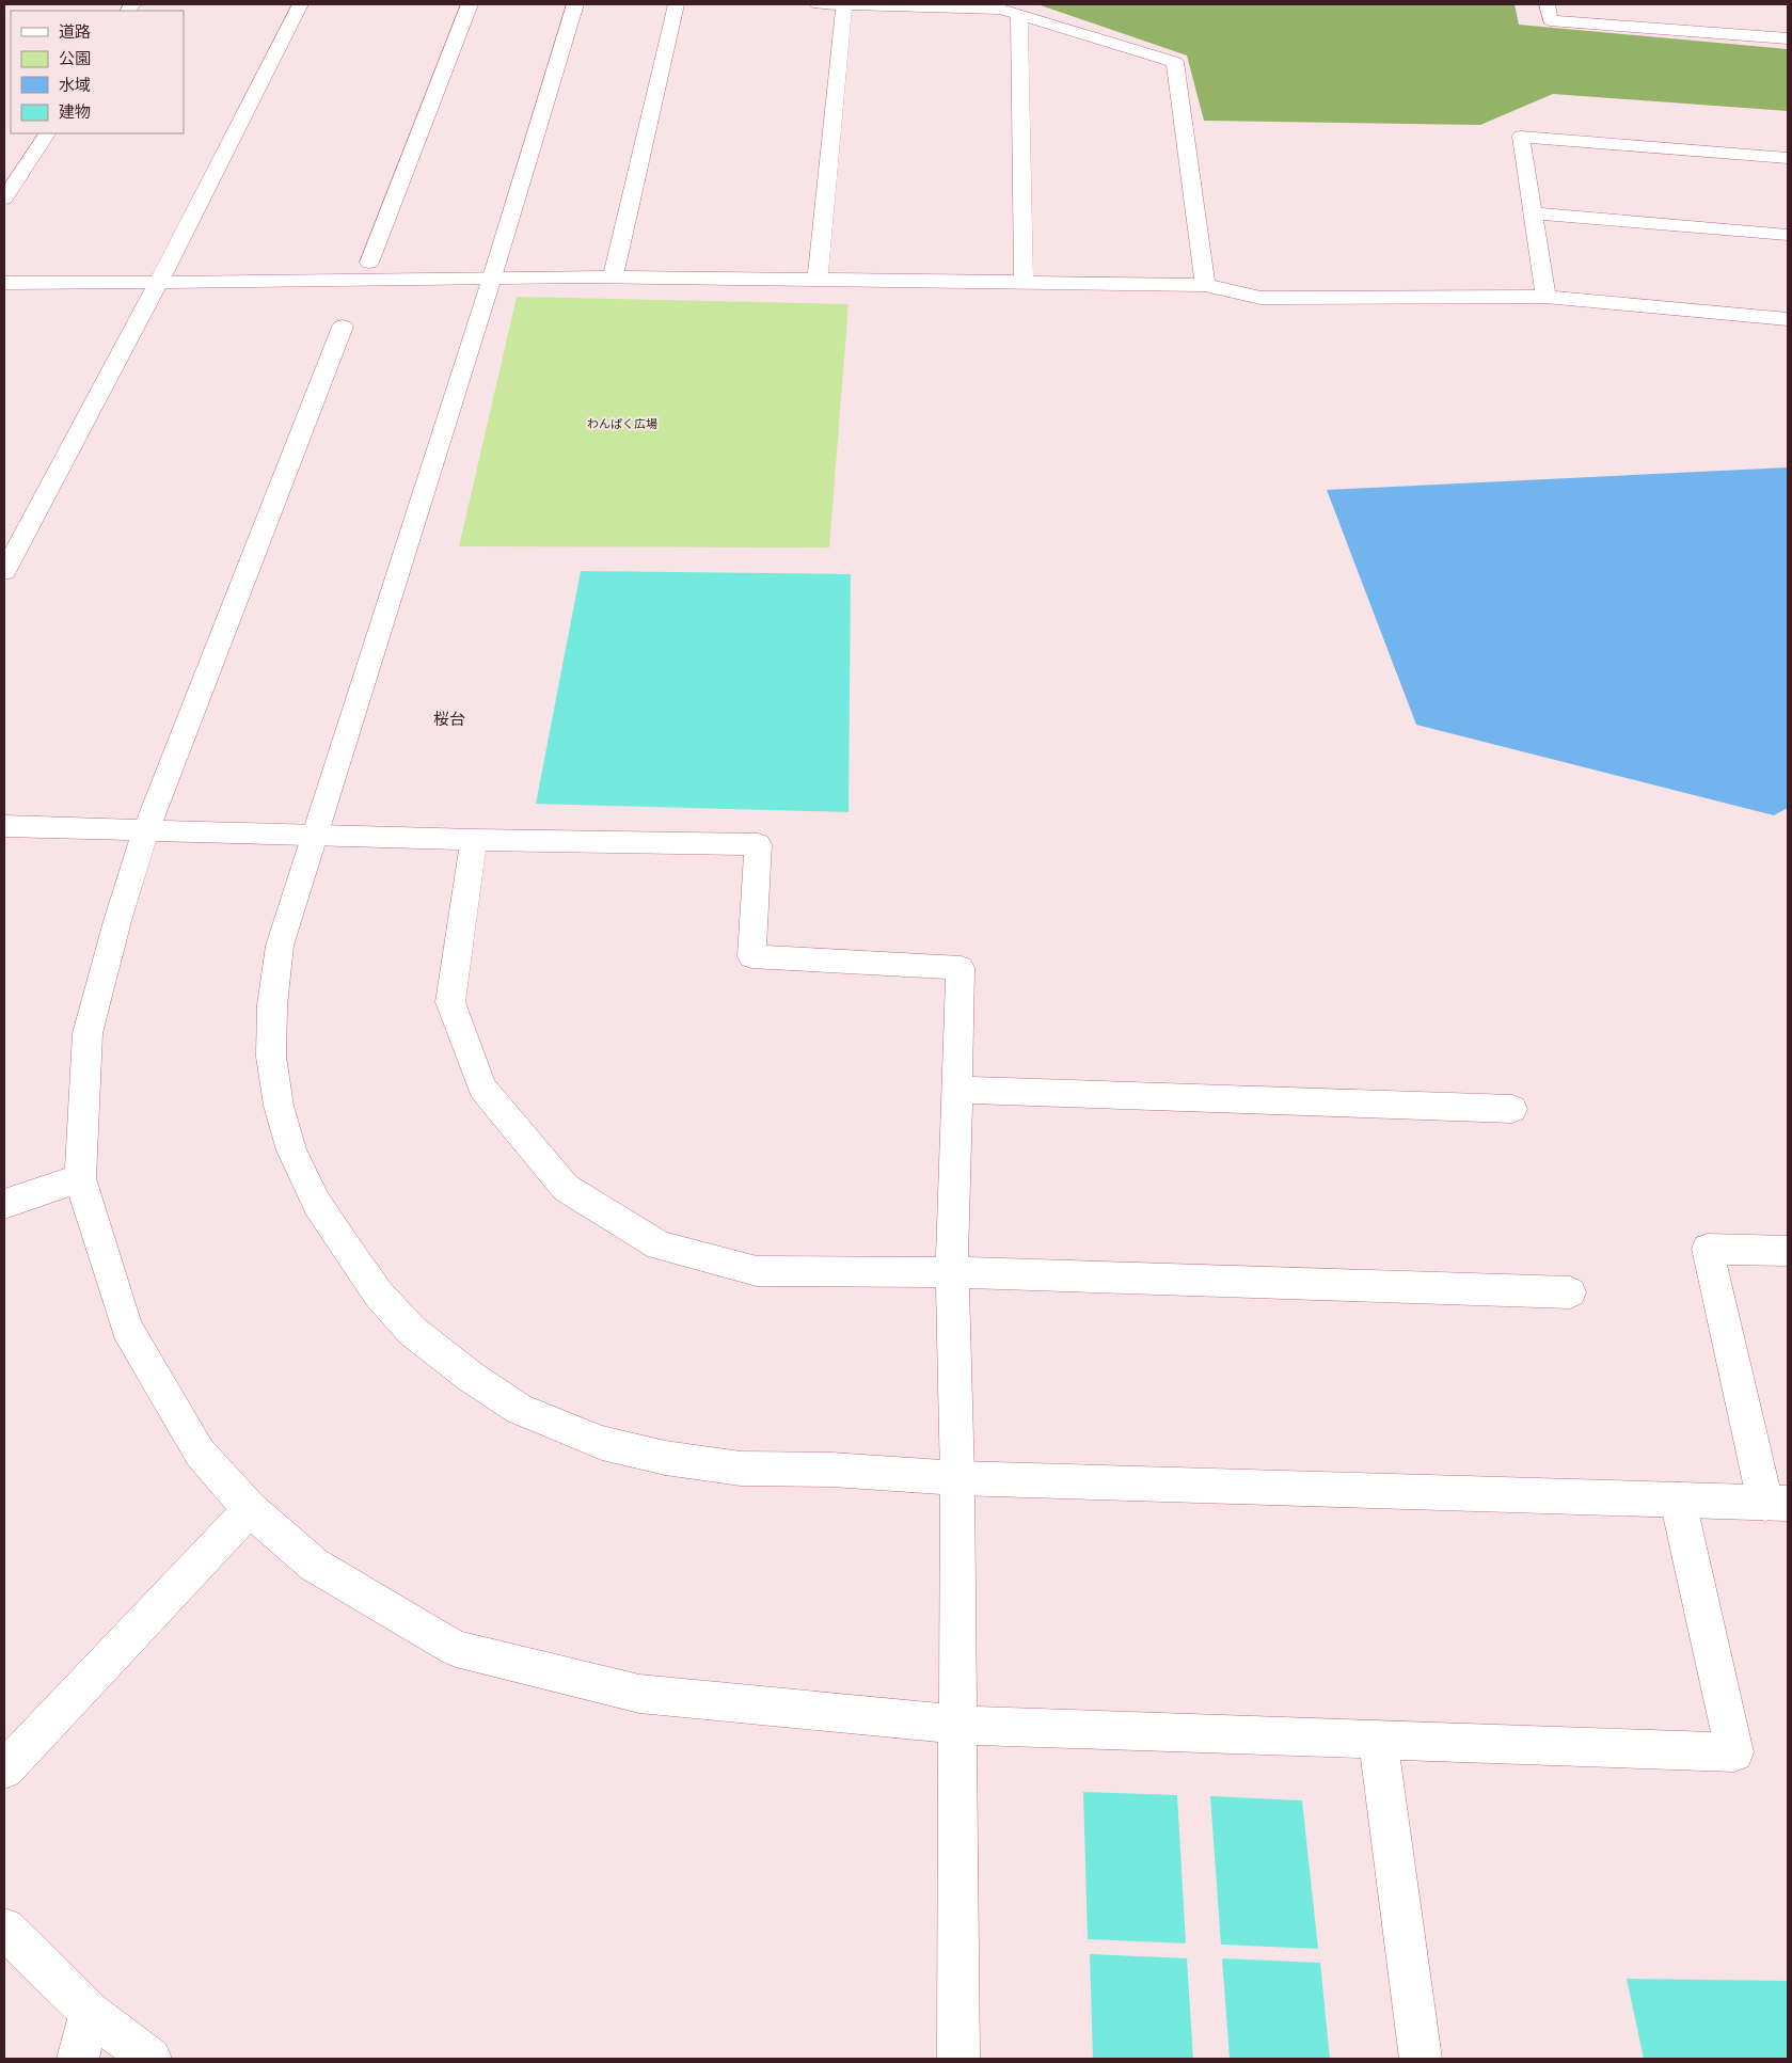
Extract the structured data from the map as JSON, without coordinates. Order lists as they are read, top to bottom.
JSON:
{
  "districts": ["桜台"],
  "parks": ["わんぱく広場"],
  "legend": [
    "道路",
    "公園",
    "水域",
    "建物"
  ]
}
